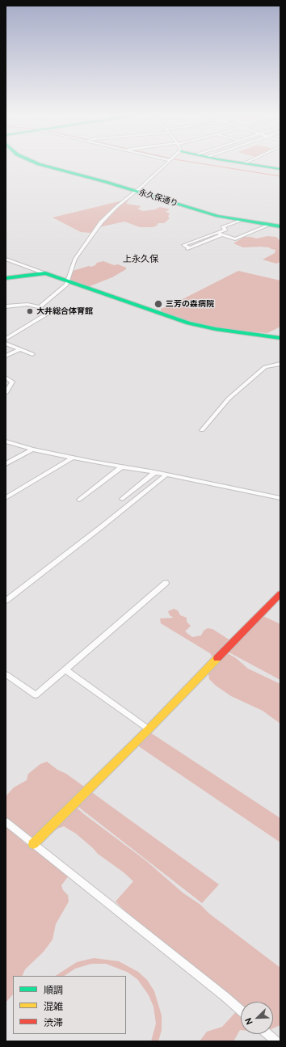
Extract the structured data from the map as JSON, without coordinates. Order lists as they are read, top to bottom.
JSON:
{
  "streets": {
    "street": ["永久保通り"]
  },
  "districts": ["上永久保"],
  "places": ["三芳の森病院", "大井総合体育館"],
  "legend": ["順調", "混雑", "渋滞"],
  "north": "bottom left"
}
